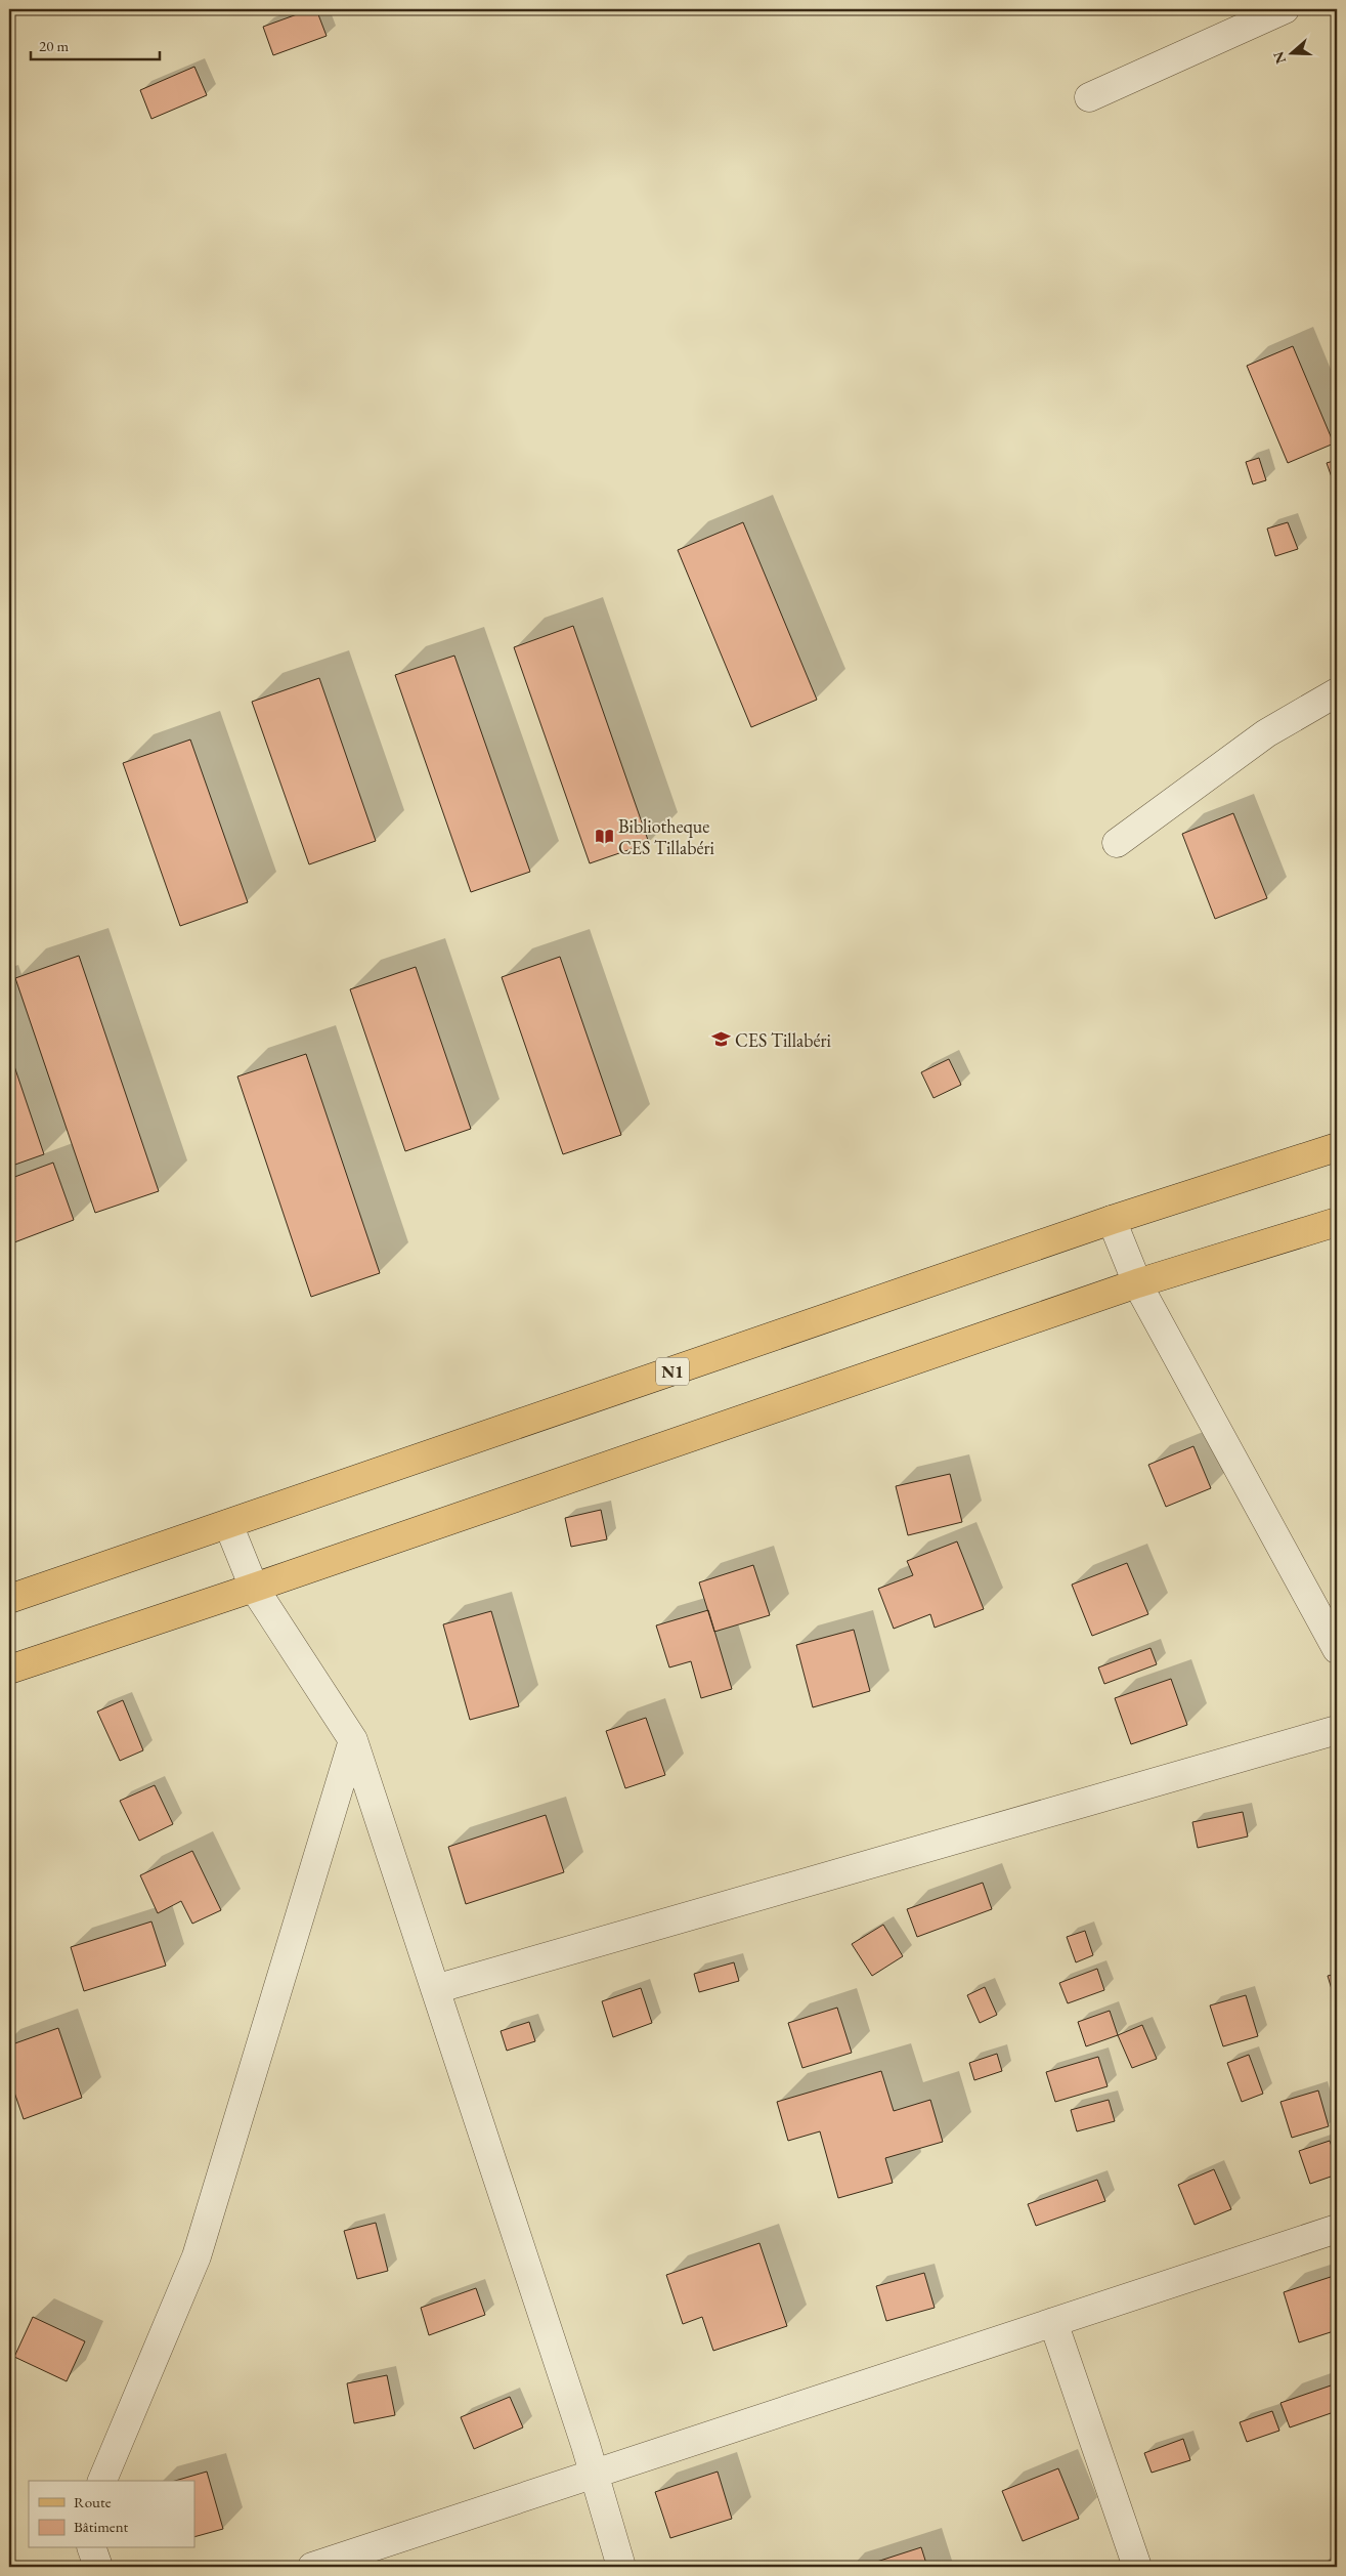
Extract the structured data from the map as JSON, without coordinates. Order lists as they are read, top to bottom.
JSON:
{
  "streets": {
    "main road": ["N1"]
  },
  "places": {
    "library": ["Bibliotheque CES Tillabéri"],
    "school or university": ["CES Tillabéri"]
  },
  "legend": ["Route", "Bâtiment"],
  "scale_bar": "20 m",
  "north": "left"
}
